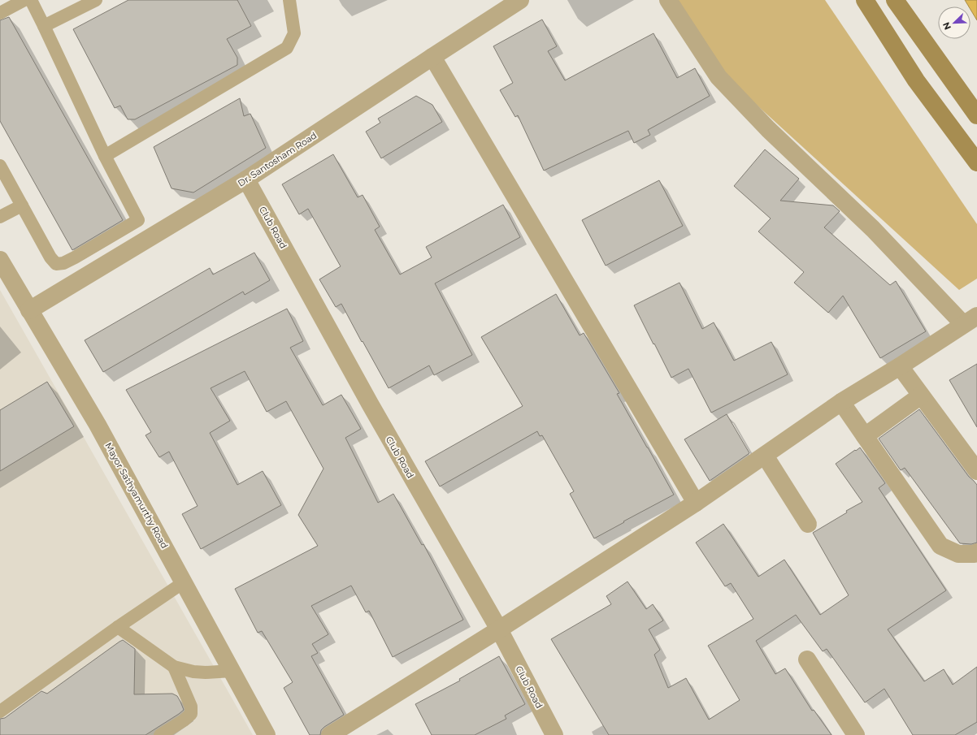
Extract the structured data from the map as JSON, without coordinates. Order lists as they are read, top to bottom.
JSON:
{
  "streets": {
    "street": ["Dr. Santosham Road", "Club Road", "Mayor Sathyamurthy Road"]
  },
  "crossings": [
    ["Dr. Santosham Road", "Club Road"],
    ["Dr. Santosham Road", "Mayor Sathyamurthy Road"]
  ],
  "north": "bottom left"
}
